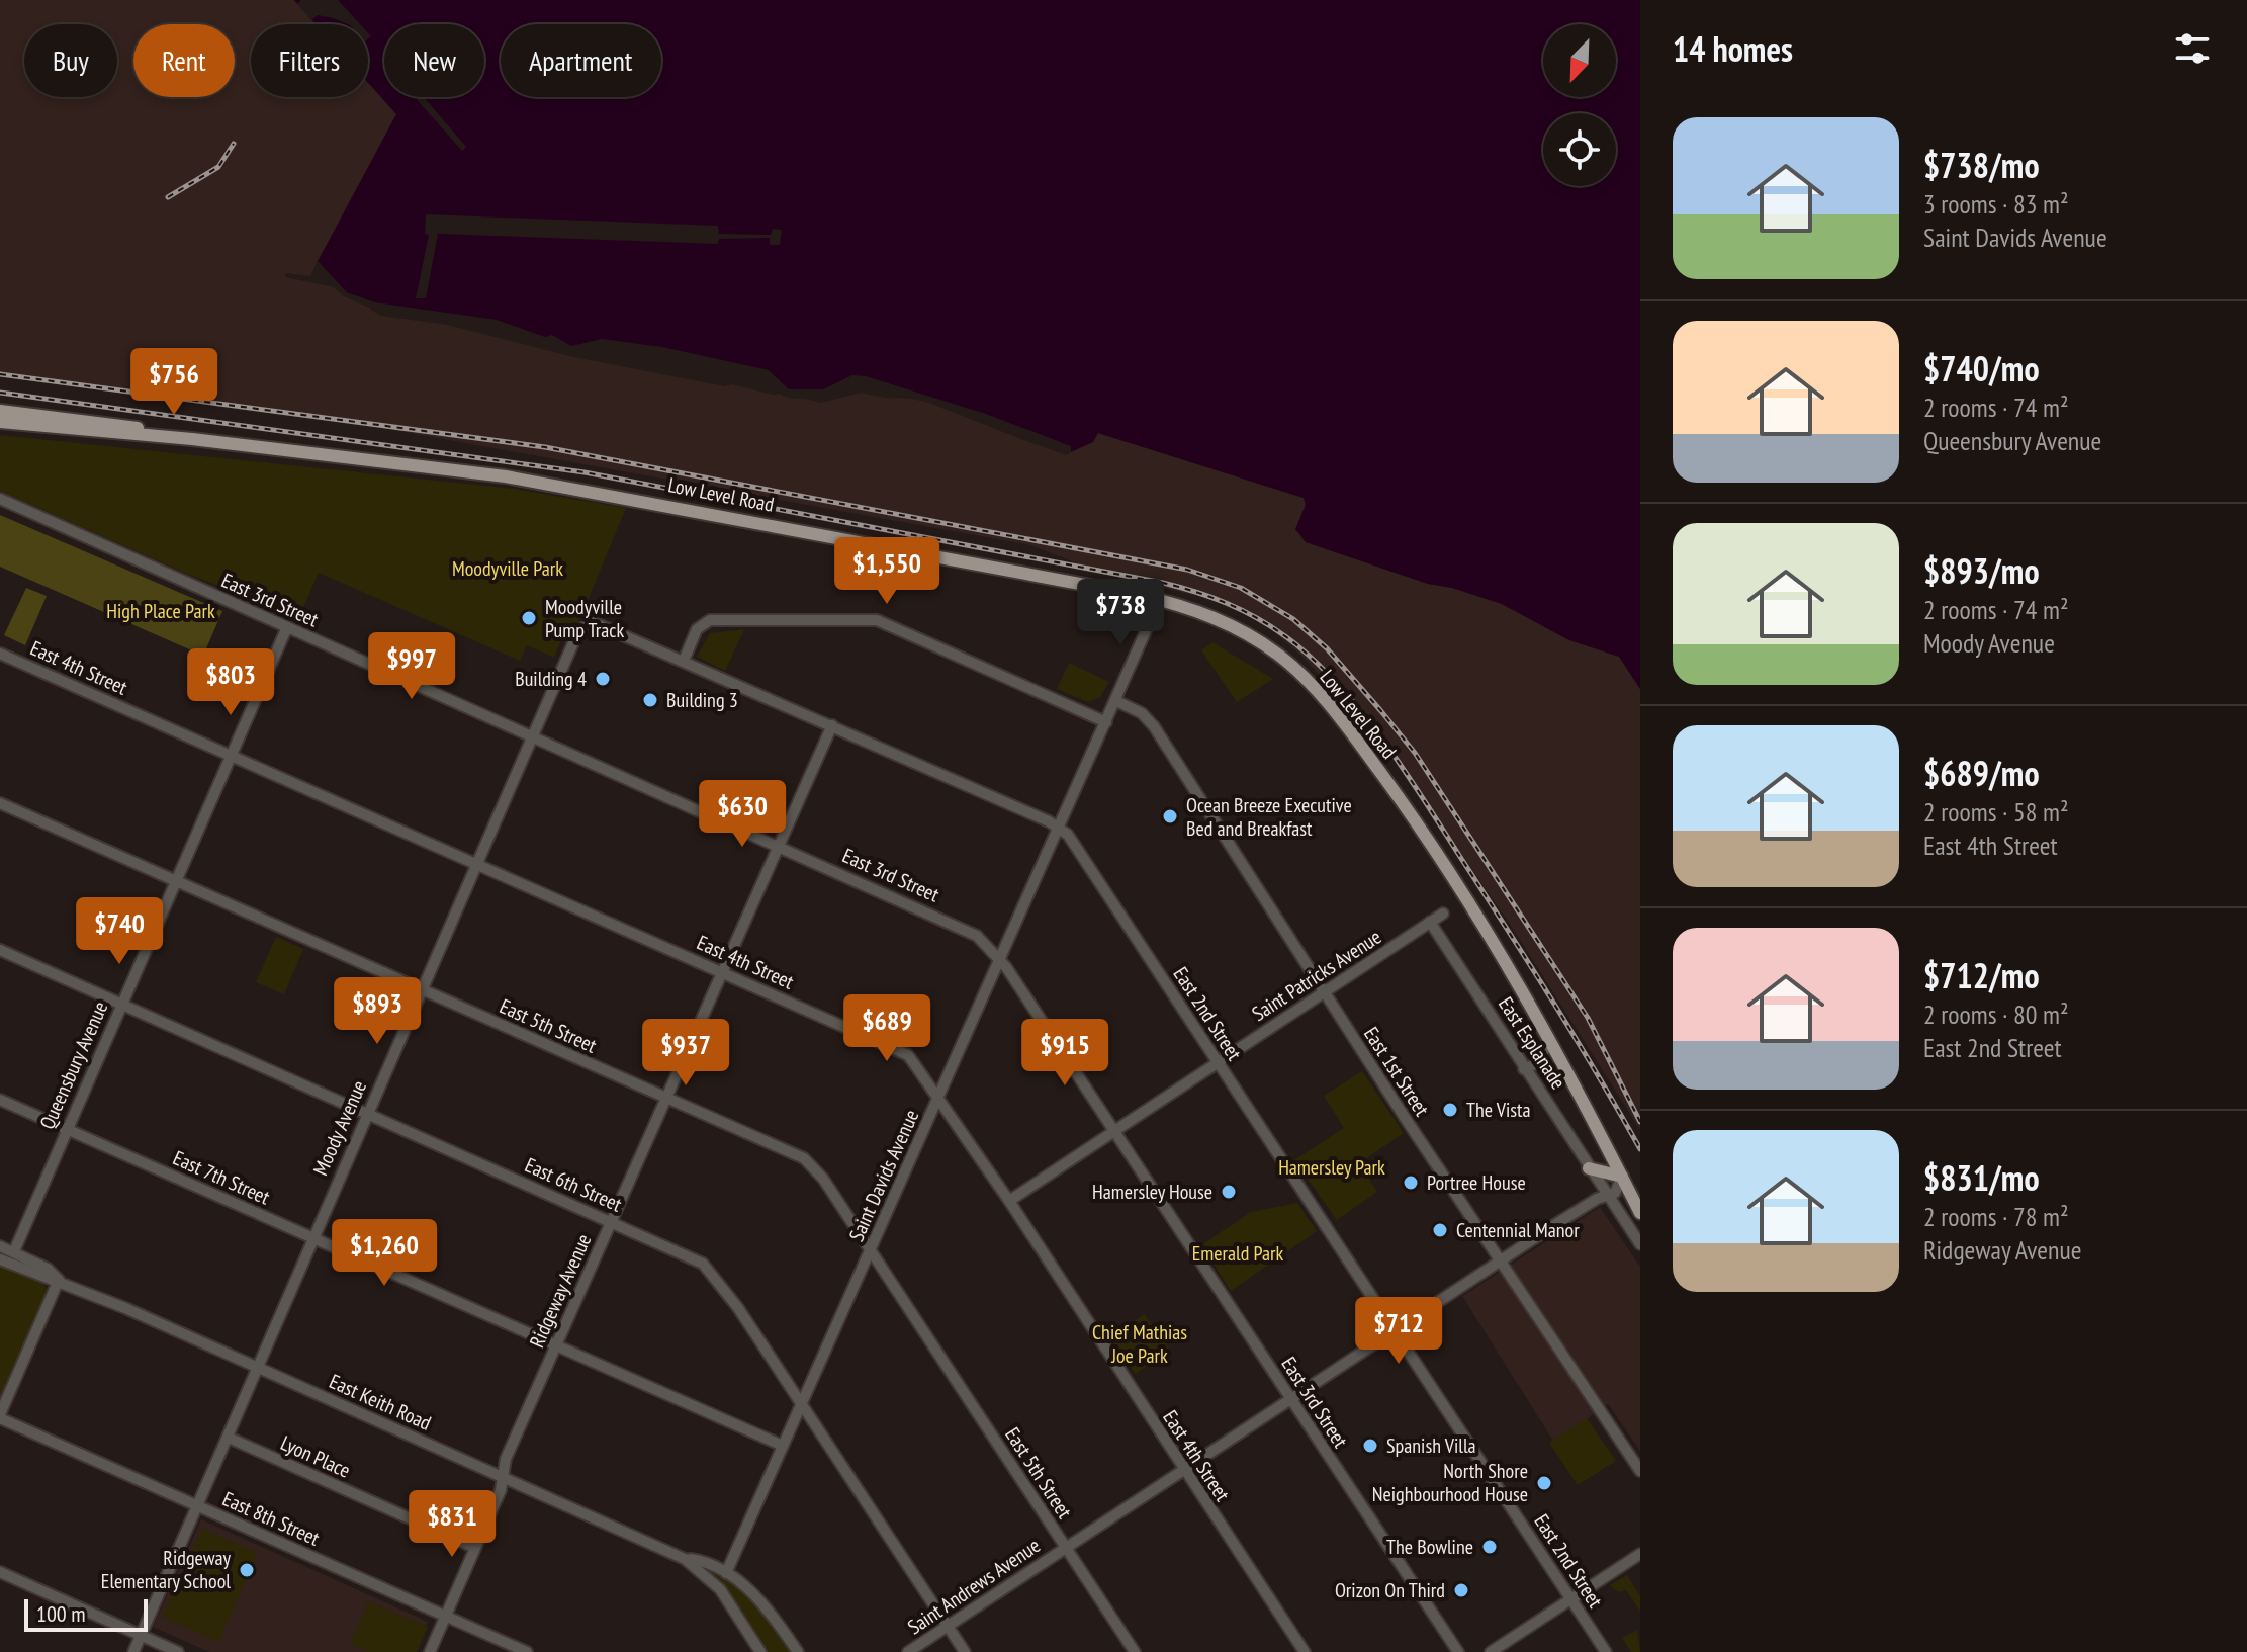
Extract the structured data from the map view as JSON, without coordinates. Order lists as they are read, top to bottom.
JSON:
{
  "streets": {
    "main road": ["Low Level Road"],
    "street": [
      "East 3rd Street",
      "East 4th Street",
      "Saint Patricks Avenue",
      "East 2nd Street",
      "East 5th Street",
      "East Esplanade",
      "Queensbury Avenue",
      "East 1st Street",
      "Moody Avenue",
      "Saint Davids Avenue",
      "East 7th Street",
      "East 6th Street",
      "Ridgeway Avenue",
      "East Keith Road",
      "Lyon Place",
      "East 8th Street",
      "Saint Andrews Avenue"
    ]
  },
  "crossings": [
    ["Low Level Road", "Saint Andrews Avenue"],
    ["East 3rd Street", "Saint Patricks Avenue"],
    ["East 3rd Street", "Queensbury Avenue"],
    ["East 3rd Street", "Moody Avenue"],
    ["East 3rd Street", "Saint Davids Avenue"],
    ["East 3rd Street", "Ridgeway Avenue"],
    ["East 3rd Street", "Saint Andrews Avenue"],
    ["East 4th Street", "Saint Patricks Avenue"],
    ["East 4th Street", "Queensbury Avenue"],
    ["East 4th Street", "Moody Avenue"],
    ["East 4th Street", "Saint Davids Avenue"],
    ["East 4th Street", "Ridgeway Avenue"],
    ["East 4th Street", "Saint Andrews Avenue"],
    ["Saint Patricks Avenue", "East 2nd Street"],
    ["Saint Patricks Avenue", "East Esplanade"],
    ["Saint Patricks Avenue", "East 1st Street"],
    ["East 2nd Street", "Saint Davids Avenue"],
    ["East 2nd Street", "Saint Andrews Avenue"],
    ["East 5th Street", "Queensbury Avenue"],
    ["East 5th Street", "Moody Avenue"],
    ["East 5th Street", "Saint Davids Avenue"],
    ["East 5th Street", "Ridgeway Avenue"],
    ["East 5th Street", "Saint Andrews Avenue"],
    ["East Esplanade", "Saint Andrews Avenue"],
    ["Queensbury Avenue", "East 7th Street"],
    ["Queensbury Avenue", "East 6th Street"],
    ["Queensbury Avenue", "East Keith Road"],
    ["East 1st Street", "Saint Davids Avenue"],
    ["East 1st Street", "Saint Andrews Avenue"],
    ["Moody Avenue", "East 7th Street"],
    ["Moody Avenue", "East 6th Street"],
    ["Moody Avenue", "East Keith Road"],
    ["Moody Avenue", "Lyon Place"],
    ["Moody Avenue", "East 8th Street"],
    ["Saint Davids Avenue", "East 7th Street"],
    ["Saint Davids Avenue", "East 6th Street"],
    ["Saint Davids Avenue", "East Keith Road"],
    ["East 7th Street", "Ridgeway Avenue"],
    ["East 6th Street", "Ridgeway Avenue"],
    ["East 6th Street", "Saint Andrews Avenue"],
    ["Ridgeway Avenue", "East Keith Road"],
    ["Ridgeway Avenue", "Lyon Place"],
    ["Ridgeway Avenue", "East 8th Street"]
  ],
  "parks": [
    "Moodyville Park",
    "High Place Park",
    "Hamersley Park",
    "Emerald Park",
    "Chief Mathias Joe Park"
  ],
  "places": [
    "Moodyville Pump Track",
    "Building 4",
    "Building 3",
    "Ocean Breeze Executive Bed and Breakfast",
    "The Vista",
    "Portree House",
    "Hamersley House",
    "Centennial Manor",
    "Spanish Villa",
    "North Shore Neighbourhood House",
    "The Bowline",
    "Ridgeway Elementary School",
    "Orizon On Third"
  ],
  "scale_bar": "100 m",
  "north": "bottom left",
  "page": {
    "heading": "14 homes",
    "chip": [
      "Buy",
      "Rent",
      "Filters",
      "New",
      "Apartment"
    ],
    "list": [
      {
        "name": "$738/mo",
        "note": "3 rooms · 83 m² · Saint Davids Avenue"
      },
      {
        "name": "$740/mo",
        "note": "2 rooms · 74 m² · Queensbury Avenue"
      },
      {
        "name": "$893/mo",
        "note": "2 rooms · 74 m² · Moody Avenue"
      },
      {
        "name": "$689/mo",
        "note": "2 rooms · 58 m² · East 4th Street"
      },
      {
        "name": "$712/mo",
        "note": "2 rooms · 80 m² · East 2nd Street"
      },
      {
        "name": "$831/mo",
        "note": "2 rooms · 78 m² · Ridgeway Avenue"
      }
    ],
    "price": [
      "$756",
      "$1,550",
      "$738",
      "$997",
      "$803",
      "$630",
      "$740",
      "$893",
      "$689",
      "$937",
      "$915",
      "$1,260",
      "$712",
      "$831"
    ],
    "scale": "100 m"
  }
}
